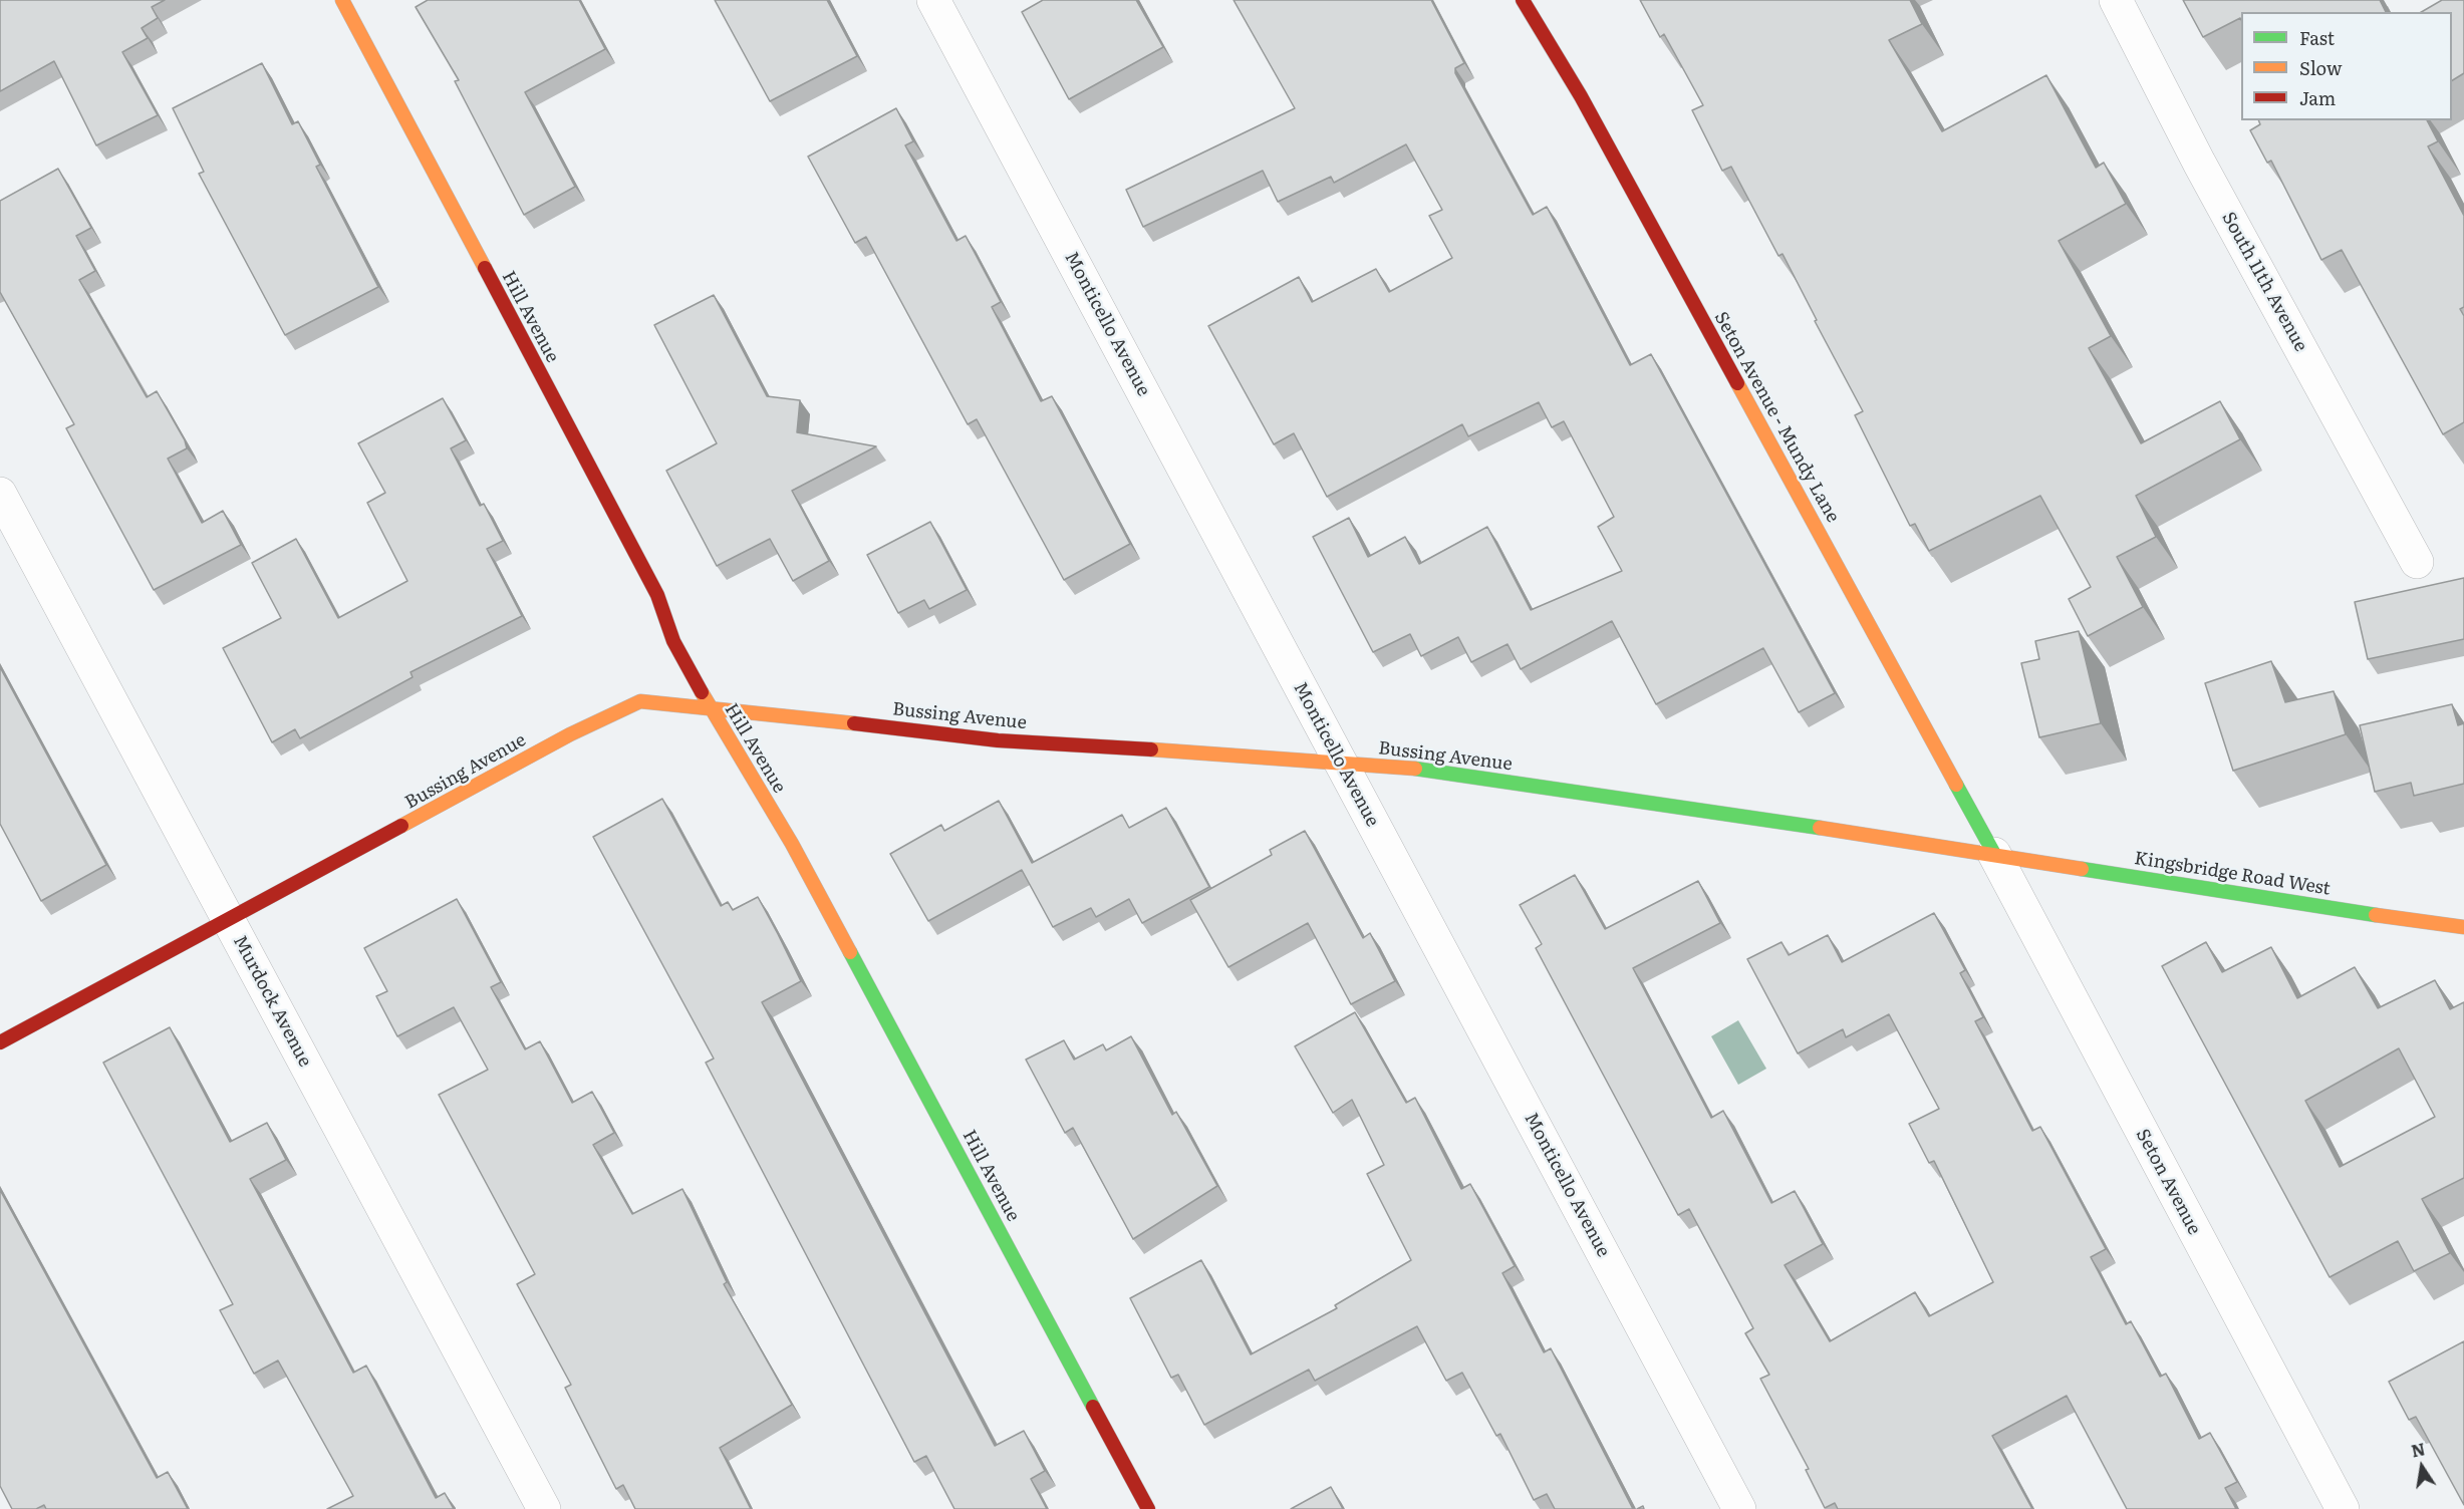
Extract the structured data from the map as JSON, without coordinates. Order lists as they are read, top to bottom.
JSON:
{
  "streets": {
    "street": [
      "South 11th Avenue",
      "Hill Avenue",
      "Monticello Avenue",
      "Seton Avenue - Mundy Lane",
      "Bussing Avenue",
      "Kingsbridge Road West",
      "Murdock Avenue",
      "Seton Avenue"
    ]
  },
  "crossings": [
    ["Hill Avenue", "Bussing Avenue"],
    ["Monticello Avenue", "Bussing Avenue"],
    ["Seton Avenue - Mundy Lane", "Bussing Avenue"],
    ["Seton Avenue - Mundy Lane", "Kingsbridge Road West"],
    ["Seton Avenue - Mundy Lane", "Seton Avenue"],
    ["Bussing Avenue", "Kingsbridge Road West"],
    ["Bussing Avenue", "Murdock Avenue"],
    ["Bussing Avenue", "Seton Avenue"],
    ["Kingsbridge Road West", "Seton Avenue"]
  ],
  "legend": ["Fast", "Slow", "Jam"],
  "north": "top"
}
